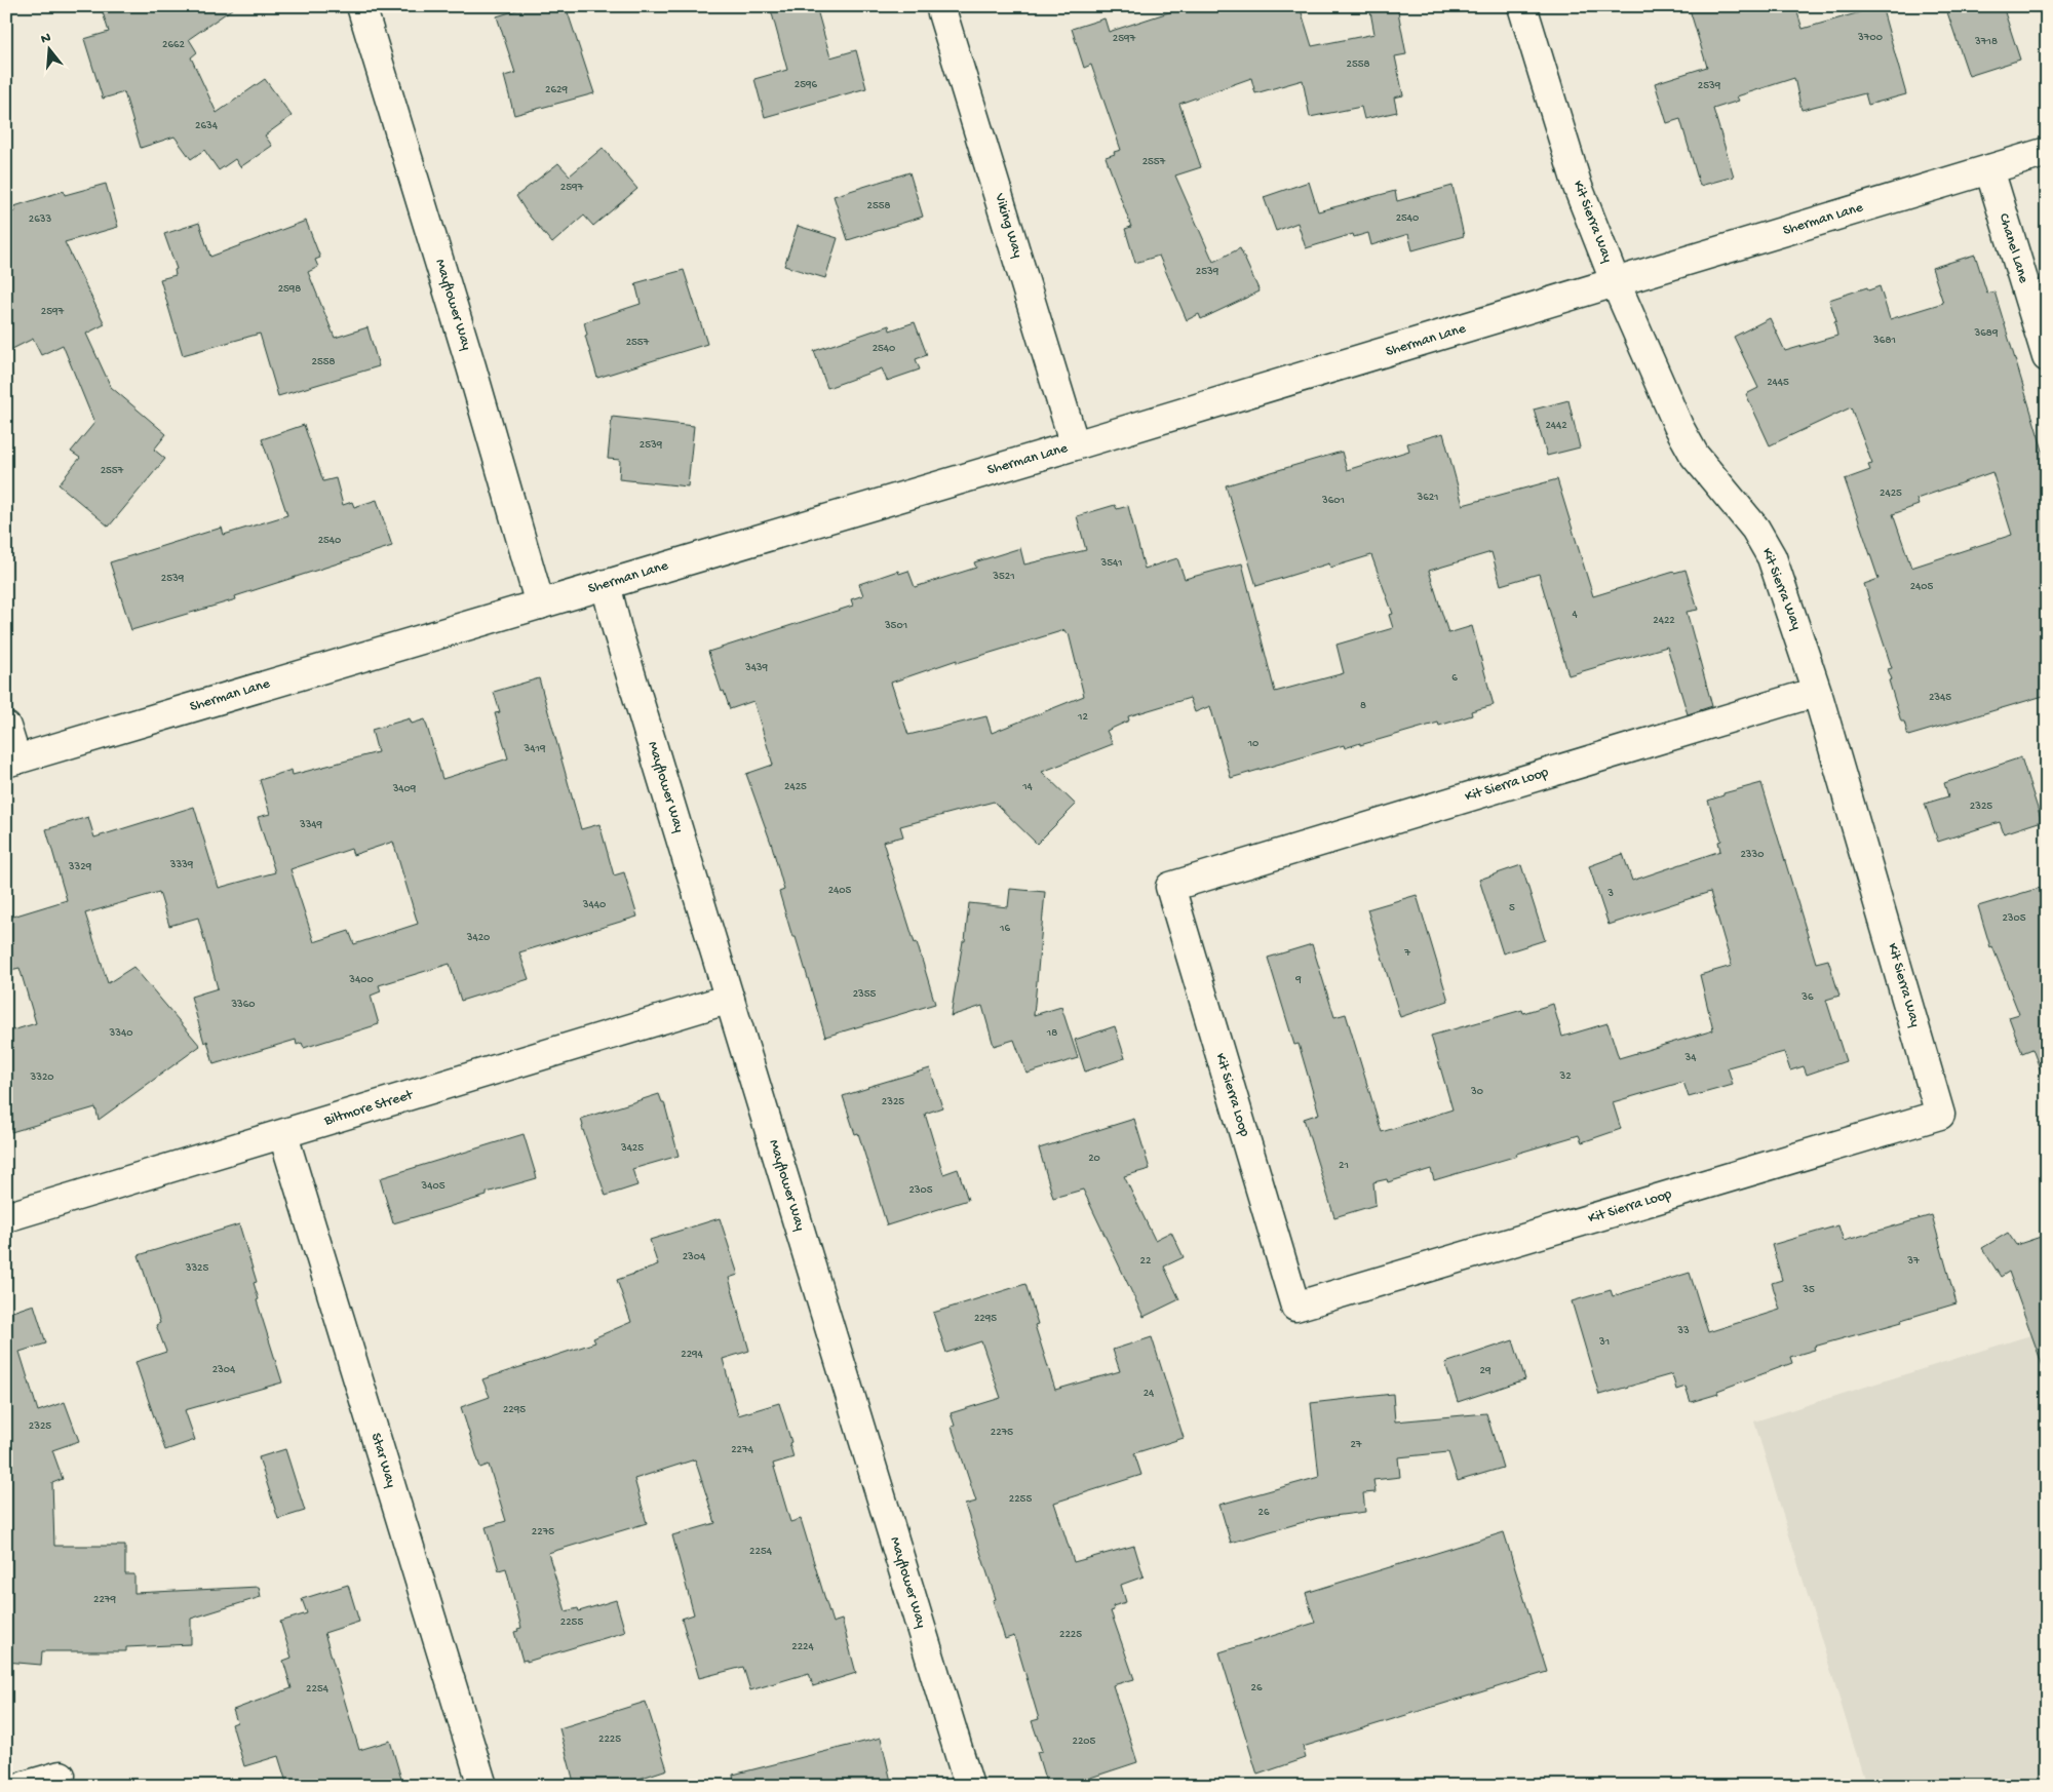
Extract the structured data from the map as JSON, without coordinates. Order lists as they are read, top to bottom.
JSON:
{
  "streets": {
    "street": [
      "Sherman Lane",
      "Kit Sierra Way",
      "Viking Way",
      "Chanel Lane",
      "Mayflower Way",
      "Kit Sierra Loop",
      "Biltmore Street",
      "Star Way"
    ]
  },
  "crossings": [
    ["Sherman Lane", "Kit Sierra Way"],
    ["Sherman Lane", "Viking Way"],
    ["Sherman Lane", "Chanel Lane"],
    ["Sherman Lane", "Mayflower Way"],
    ["Kit Sierra Way", "Kit Sierra Loop"],
    ["Mayflower Way", "Biltmore Street"],
    ["Biltmore Street", "Star Way"]
  ],
  "house_numbers": [
    "3700",
    "2597",
    "3718",
    "2662",
    "2558",
    "2596",
    "2539",
    "2629",
    "2634",
    "2557",
    "2597",
    "2558",
    "2540",
    "2633",
    "2539",
    "2598",
    "2597",
    "3689",
    "3681",
    "2557",
    "2540",
    "2558",
    "2445",
    "2442",
    "2539",
    "2557",
    "2425",
    "3621",
    "3601",
    "2540",
    "3541",
    "3521",
    "2539",
    "2405",
    "4",
    "2422",
    "3501",
    "3439",
    "6",
    "2345",
    "8",
    "12",
    "10",
    "3419",
    "2425",
    "14",
    "3409",
    "2325",
    "3349",
    "2330",
    "3339",
    "3329",
    "2405",
    "3",
    "3440",
    "5",
    "2305",
    "16",
    "3420",
    "7",
    "3400",
    "9",
    "2355",
    "36",
    "3360",
    "3340",
    "18",
    "34",
    "32",
    "3320",
    "30",
    "2325",
    "3425",
    "20",
    "21",
    "3405",
    "2305",
    "2304",
    "22",
    "37",
    "3325",
    "35",
    "2295",
    "33",
    "31",
    "2294",
    "2304",
    "29",
    "24",
    "2295",
    "2325",
    "2275",
    "27",
    "2274",
    "2255",
    "26",
    "2275",
    "2254",
    "2279",
    "2255",
    "2225",
    "2224",
    "26",
    "2254",
    "2225",
    "2205"
  ],
  "north": "top"
}
